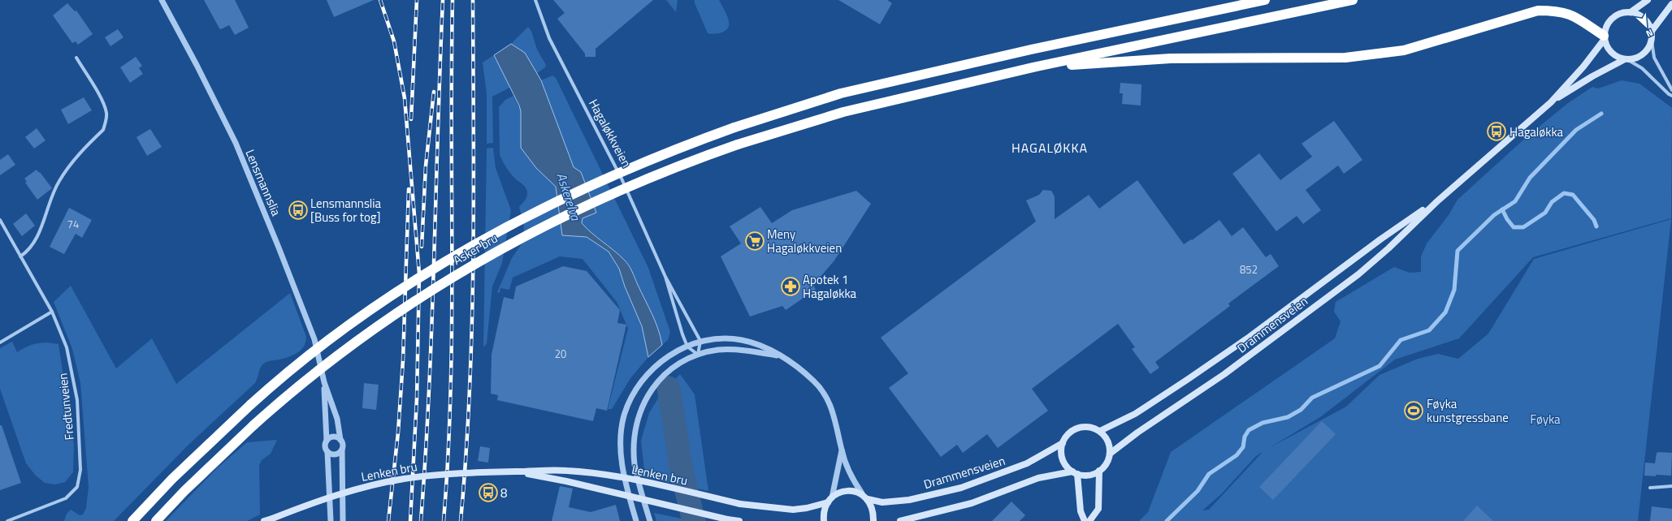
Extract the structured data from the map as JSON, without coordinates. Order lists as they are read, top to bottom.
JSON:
{
  "streets": {
    "highway": ["Asker bru"],
    "main road": ["Drammensveien", "Lenken bru"],
    "street": ["Hagaløkkveien", "Lensmannslia", "Fredtunveien"]
  },
  "districts": ["HAGALØKKA"],
  "water": ["Askerelva"],
  "parks": ["Føyka"],
  "places": {
    "bus stop": ["Hagaløkka", "Lensmannslia [Buss for tog]", "8"],
    "supermarket": ["Meny Hagaløkkveien"],
    "pharmacy": ["Apotek 1 Hagaløkka"],
    "sports": ["Føyka kunstgressbane"]
  },
  "house_numbers": ["74", "852", "20"],
  "north": "bottom right"
}
